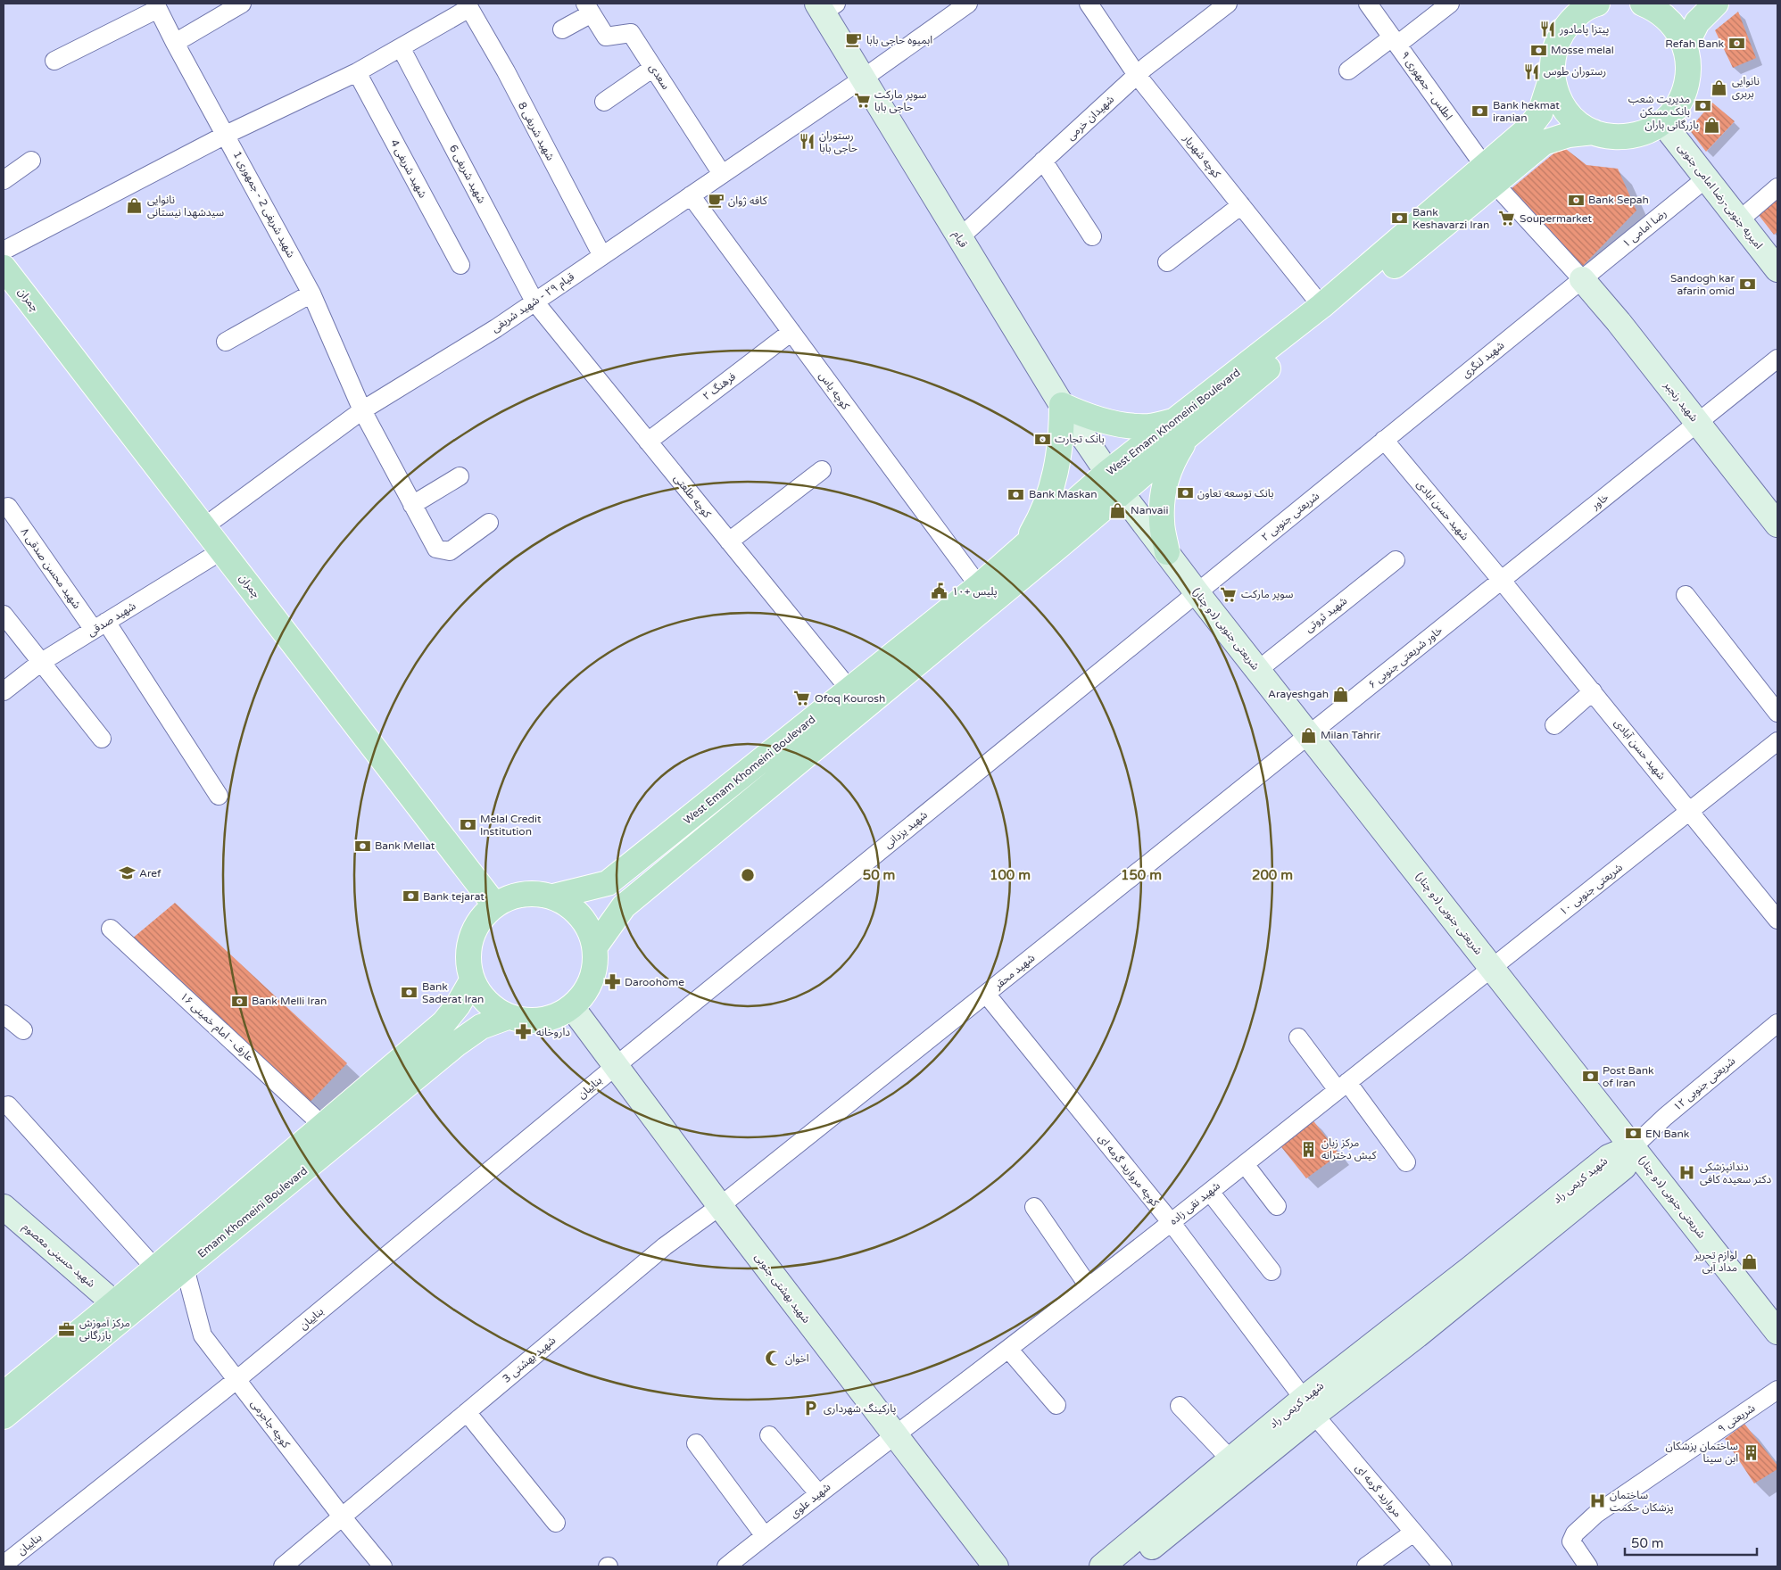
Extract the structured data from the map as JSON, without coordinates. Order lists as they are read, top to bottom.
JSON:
{
  "streets": {
    "main road": [
      "امیریه جنوبی-رضا امامی جنوبی",
      "قیام",
      "چمران",
      "شهید رنجبر",
      "West Emam Khomeini Boulevard",
      "شریعتی جنوبی (دو چنار)",
      "شهید کریمی راد",
      "Emam Khomeini Boulevard",
      "شهید حسینی معصوم",
      "شهید بهشتی جنوبی"
    ],
    "street": [
      "سعدی",
      "اطلس - جمهوری ۹",
      "شهیدان خرمی",
      "شهید شریفی 8",
      "کوچه شهریار",
      "شهید شریفی 4",
      "شهید شریفی 6",
      "شهید شریفی 2 - جمهوری 1",
      "رضا امامی ۱",
      "قیام ۲۹ - شهید شریفی",
      "شهید لنگری",
      "فرهنگ ۲",
      "کوچه یاس",
      "کوچه طلعتی",
      "خاور",
      "شهید حسن ابادی",
      "شریعتی جنوبی ۲",
      "شهید محسن صدقی ۸",
      "شهید ثروتی",
      "شهید صدقی",
      "خاور شریعتی جنوبی ۶",
      "شهید حسن آبادی",
      "شهید یزدانی",
      "شریعتی جنوبی ۱۰",
      "شهید محقر",
      "عارف - امام خمینی ۱۶",
      "شریعتی جنوبی ۱۲",
      "بناییان",
      "کوچه مروارید گرمه ای",
      "شهید نقی زاده",
      "شهید بهشتی 3",
      "شریعتی ۹",
      "کوچه جاجرمی",
      "مروارید گرمه ای",
      "شهید علوی"
    ]
  },
  "crossings": [
    ["سعدی", "قیام ۲۹ - شهید شریفی"],
    ["اطلس - جمهوری ۹", "رضا امامی ۱"],
    ["اطلس - جمهوری ۹", "شهید لنگری"],
    ["اطلس - جمهوری ۹", "شهید رنجبر"],
    ["اطلس - جمهوری ۹", "West Emam Khomeini Boulevard"],
    ["شهیدان خرمی", "کوچه شهریار"],
    ["شهیدان خرمی", "قیام"],
    ["شهید شریفی 8", "شهید شریفی 6"],
    ["شهید شریفی 8", "قیام ۲۹ - شهید شریفی"],
    ["کوچه شهریار", "West Emam Khomeini Boulevard"],
    ["شهید شریفی 6", "قیام ۲۹ - شهید شریفی"],
    ["شهید شریفی 6", "کوچه طلعتی"],
    ["امیریه جنوبی-رضا امامی جنوبی", "رضا امامی ۱"],
    ["شهید شریفی 2 - جمهوری 1", "قیام ۲۹ - شهید شریفی"],
    ["رضا امامی ۱", "شهید لنگری"],
    ["رضا امامی ۱", "شهید رنجبر"],
    ["قیام", "قیام ۲۹ - شهید شریفی"],
    ["قیام", "West Emam Khomeini Boulevard"],
    ["قیام", "شریعتی جنوبی (دو چنار)"],
    ["چمران", "قیام ۲۹ - شهید شریفی"],
    ["چمران", "West Emam Khomeini Boulevard"],
    ["چمران", "شهید صدقی"],
    ["چمران", "Emam Khomeini Boulevard"],
    ["چمران", "شهید بهشتی جنوبی"],
    ["قیام ۲۹ - شهید شریفی", "کوچه یاس"],
    ["قیام ۲۹ - شهید شریفی", "کوچه طلعتی"],
    ["شهید لنگری", "شهید رنجبر"],
    ["شهید لنگری", "شهید حسن ابادی"],
    ["شهید لنگری", "شریعتی جنوبی ۲"],
    ["فرهنگ ۲", "کوچه یاس"],
    ["فرهنگ ۲", "کوچه طلعتی"],
    ["کوچه یاس", "West Emam Khomeini Boulevard"],
    ["شهید رنجبر", "خاور"],
    ["West Emam Khomeini Boulevard", "کوچه طلعتی"],
    ["West Emam Khomeini Boulevard", "شریعتی جنوبی (دو چنار)"],
    ["West Emam Khomeini Boulevard", "Emam Khomeini Boulevard"],
    ["West Emam Khomeini Boulevard", "شهید بهشتی جنوبی"],
    ["خاور", "شهید حسن ابادی"],
    ["خاور", "خاور شریعتی جنوبی ۶"],
    ["خاور", "شهید حسن آبادی"],
    ["شهید حسن ابادی", "شریعتی جنوبی ۲"],
    ["شهید حسن ابادی", "خاور شریعتی جنوبی ۶"],
    ["شهید حسن ابادی", "شهید حسن آبادی"],
    ["شریعتی جنوبی ۲", "شریعتی جنوبی (دو چنار)"],
    ["شریعتی جنوبی ۲", "شهید یزدانی"],
    ["شهید محسن صدقی ۸", "شهید صدقی"],
    ["شهید ثروتی", "شریعتی جنوبی (دو چنار)"],
    ["شریعتی جنوبی (دو چنار)", "خاور شریعتی جنوبی ۶"],
    ["شریعتی جنوبی (دو چنار)", "شهید یزدانی"],
    ["شریعتی جنوبی (دو چنار)", "شریعتی جنوبی ۱۰"],
    ["شریعتی جنوبی (دو چنار)", "شهید محقر"],
    ["شریعتی جنوبی (دو چنار)", "شریعتی جنوبی ۱۲"],
    ["شریعتی جنوبی (دو چنار)", "شهید کریمی راد"],
    ["شریعتی جنوبی (دو چنار)", "شهید نقی زاده"],
    ["خاور شریعتی جنوبی ۶", "شهید حسن آبادی"],
    ["خاور شریعتی جنوبی ۶", "شهید محقر"],
    ["شهید حسن آبادی", "شریعتی جنوبی ۱۰"],
    ["شهید یزدانی", "بناییان"],
    ["شهید یزدانی", "شهید بهشتی جنوبی"],
    ["شریعتی جنوبی ۱۰", "شهید نقی زاده"],
    ["شهید محقر", "کوچه مروارید گرمه ای"],
    ["شهید محقر", "شهید بهشتی جنوبی"],
    ["شهید محقر", "شهید بهشتی 3"],
    ["عارف - امام خمینی ۱۶", "Emam Khomeini Boulevard"],
    ["شریعتی جنوبی ۱۲", "شهید کریمی راد"],
    ["بناییان", "شهید بهشتی جنوبی"],
    ["بناییان", "کوچه جاجرمی"],
    ["کوچه مروارید گرمه ای", "شهید کریمی راد"],
    ["کوچه مروارید گرمه ای", "شهید نقی زاده"],
    ["کوچه مروارید گرمه ای", "مروارید گرمه ای"],
    ["شهید کریمی راد", "مروارید گرمه ای"],
    ["شهید نقی زاده", "شهید بهشتی جنوبی"],
    ["شهید نقی زاده", "شهید علوی"],
    ["Emam Khomeini Boulevard", "شهید حسینی معصوم"],
    ["Emam Khomeini Boulevard", "شهید بهشتی جنوبی"],
    ["Emam Khomeini Boulevard", "کوچه جاجرمی"],
    ["شهید بهشتی جنوبی", "شهید بهشتی 3"],
    ["شهید بهشتی جنوبی", "شهید علوی"],
    ["شهید بهشتی 3", "کوچه جاجرمی"]
  ],
  "places": {
    "restaurant": ["پیتزا پامادور", "رستوران طوس", "رستوران حاجی بابا"],
    "cafe": ["ابمیوه حاجی بابا", "کافه ژوان"],
    "bank": [
      "Refah Bank",
      "Mosse melal",
      "مدیریت شعب بانک مسکن",
      "Bank hekmat iranian",
      "Bank Sepah",
      "Bank Keshavarzi Iran",
      "Sandogh kar afarin omid",
      "بانک تجارت",
      "بانک توسعه تعاون",
      "Bank Maskan",
      "Melal Credit Institution",
      "Bank Mellat",
      "Bank tejarat",
      "Bank Saderat Iran",
      "Bank Melli Iran",
      "Post Bank of Iran",
      "EN Bank"
    ],
    "shop": [
      "نانوایی بربری",
      "بازرگانی باران",
      "نانوایی سیدشهدا نیستانی",
      "Nanvaii",
      "Arayeshgah",
      "Milan Tahrir",
      "لوازم تحریر مداد آبی"
    ],
    "supermarket": [
      "سوپر مارکت حاجی بابا",
      "Soupermarket",
      "سوپر مارکت",
      "Ofoq Kourosh"
    ],
    "public building": ["پلیس +۱۰"],
    "school or university": ["Aref"],
    "pharmacy": ["Daroohome", "داروخانه"],
    "building": ["مرکز زبان کیش دخترانه", "ساختمان پزشکان ابن سینا"],
    "hospital": ["دندانپزشکی دکتر سعیده کافی", "ساختمان پزشکان حکمت"],
    "office": ["مرکز آموزش بازرگانی"],
    "mosque": ["اخوان"],
    "parking": ["پارکینگ شهرداری"]
  },
  "scale_bar": "50 m",
  "rings": [
    "50 m",
    "100 m",
    "150 m",
    "200 m"
  ]
}
